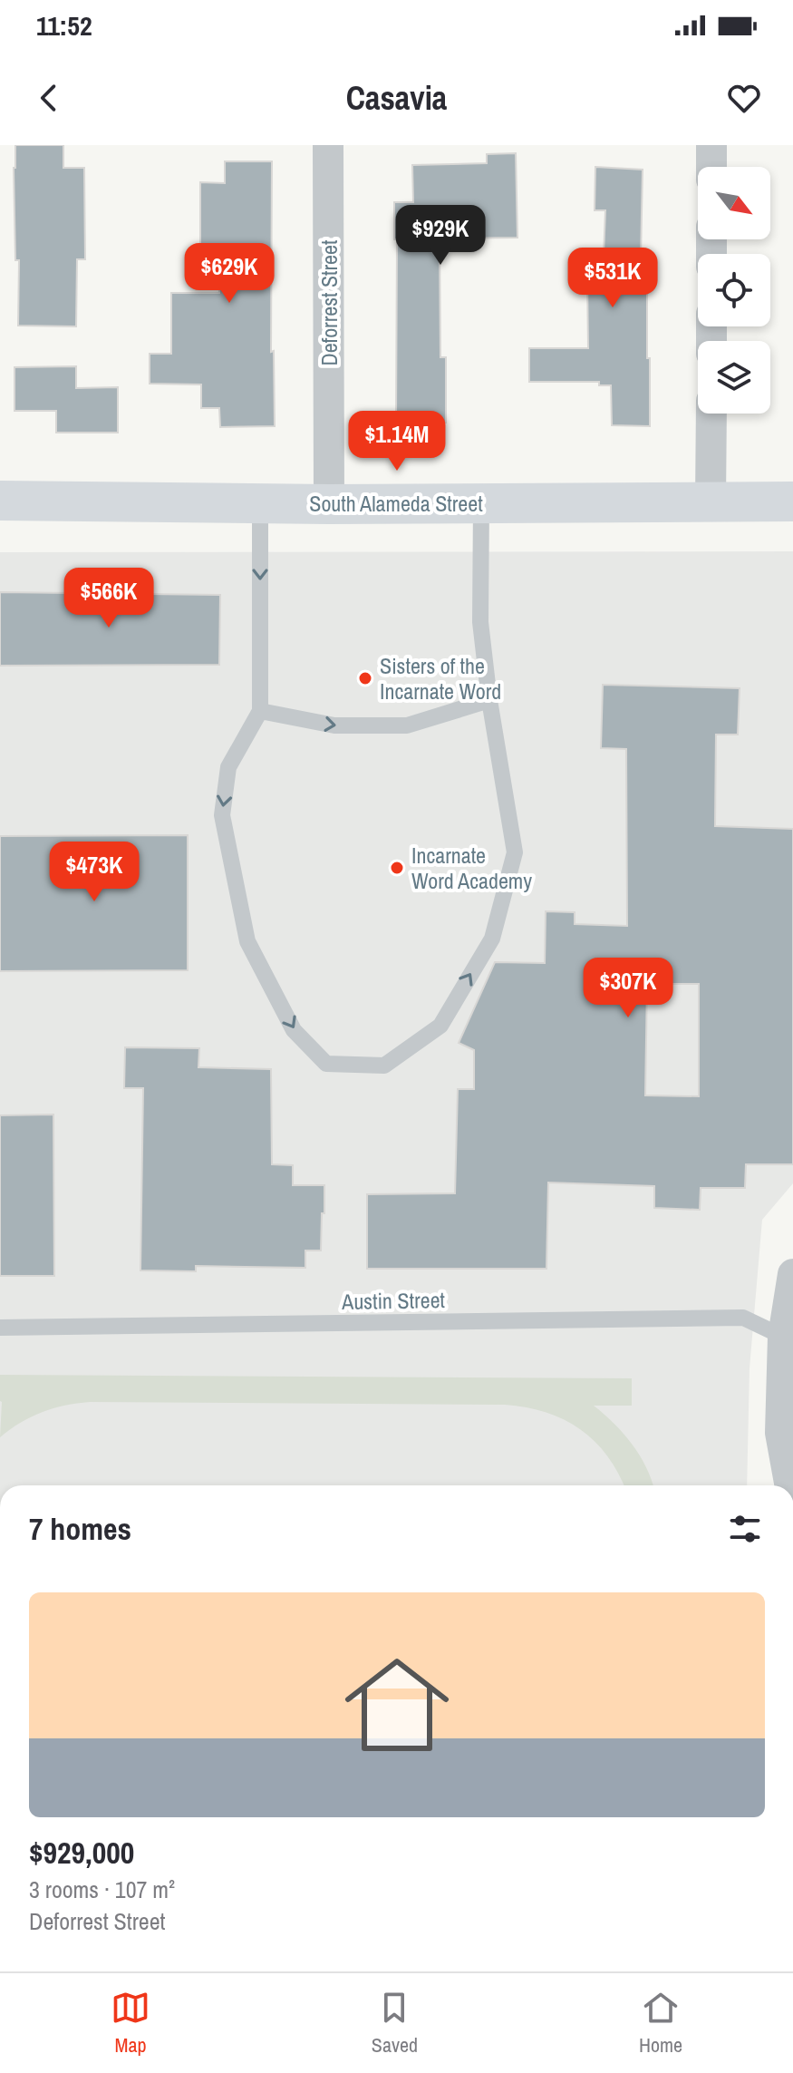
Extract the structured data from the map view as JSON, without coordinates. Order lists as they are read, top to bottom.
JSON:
{
  "streets": {
    "main road": ["South Alameda Street"],
    "street": ["Deforrest Street"],
    "lane": ["Austin Street"]
  },
  "crossings": [
    ["Deforrest Street", "South Alameda Street"]
  ],
  "places": ["Sisters of the Incarnate Word", "Incarnate Word Academy"],
  "north": "bottom right",
  "page": {
    "status": "11:52",
    "header": "Casavia",
    "price": [
      "$929K",
      "$629K",
      "$531K",
      "$1.14M",
      "$566K",
      "$473K",
      "$307K"
    ],
    "heading": "7 homes",
    "list": [
      {
        "name": "$929,000",
        "note": "3 rooms · 107 m² · Deforrest Street"
      }
    ],
    "tabs": ["Map", "Saved", "Home"]
  }
}
